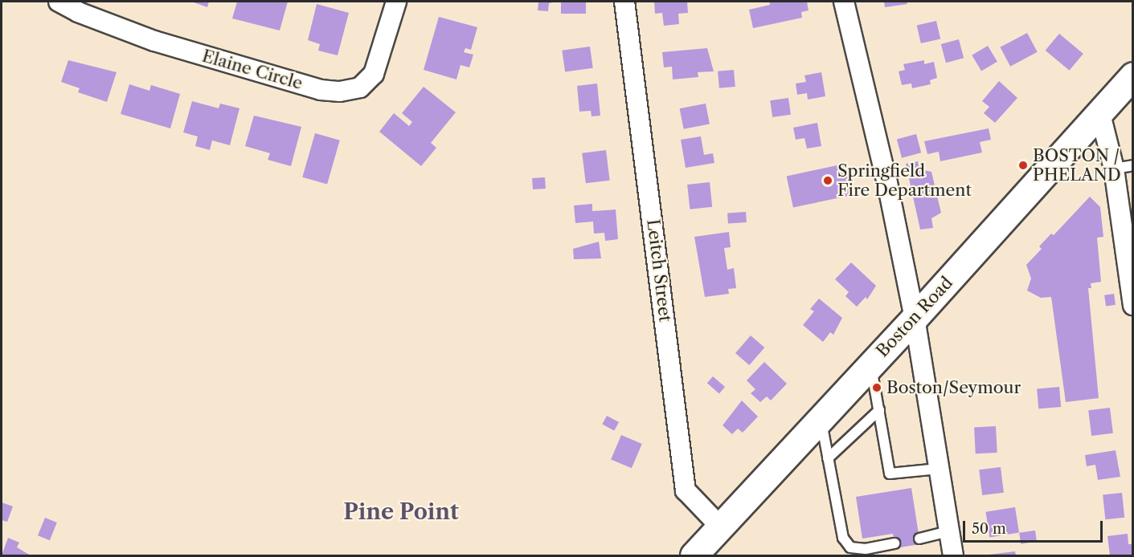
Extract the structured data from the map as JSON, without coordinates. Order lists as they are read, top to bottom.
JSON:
{
  "streets": {
    "main road": ["Boston Road"],
    "street": ["Elaine Circle", "Leitch Street"]
  },
  "crossings": [
    ["Leitch Street", "Boston Road"]
  ],
  "districts": ["Pine Point"],
  "places": ["BOSTON / PHELAND", "Springfield Fire Department", "Boston/Seymour"],
  "scale_bar": "50 m"
}
